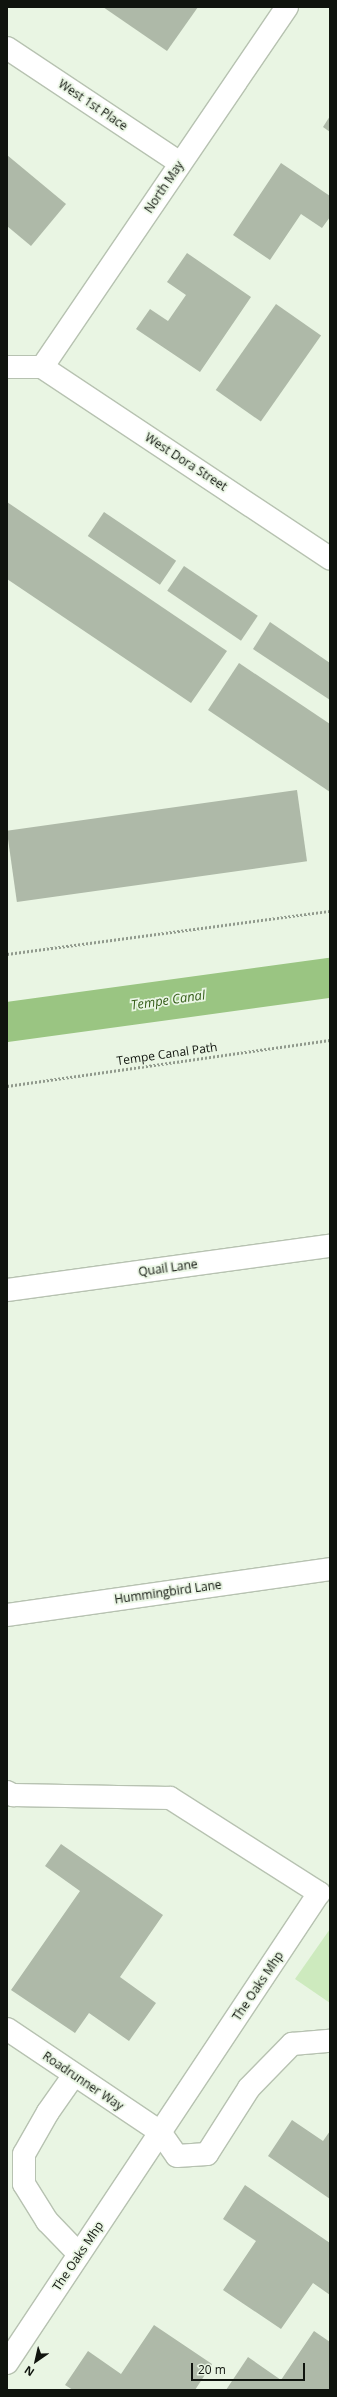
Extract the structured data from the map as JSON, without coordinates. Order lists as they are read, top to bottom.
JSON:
{
  "streets": {
    "street": [
      "West 1st Place",
      "North May",
      "West Dora Street",
      "Quail Lane",
      "Hummingbird Lane",
      "The Oaks Mhp",
      "Roadrunner Way"
    ],
    "path": ["Tempe Canal Path"]
  },
  "crossings": [
    ["West 1st Place", "North May"],
    ["North May", "West Dora Street"],
    ["The Oaks Mhp", "Roadrunner Way"]
  ],
  "water": ["Tempe Canal"],
  "scale_bar": "20 m",
  "north": "bottom left"
}
